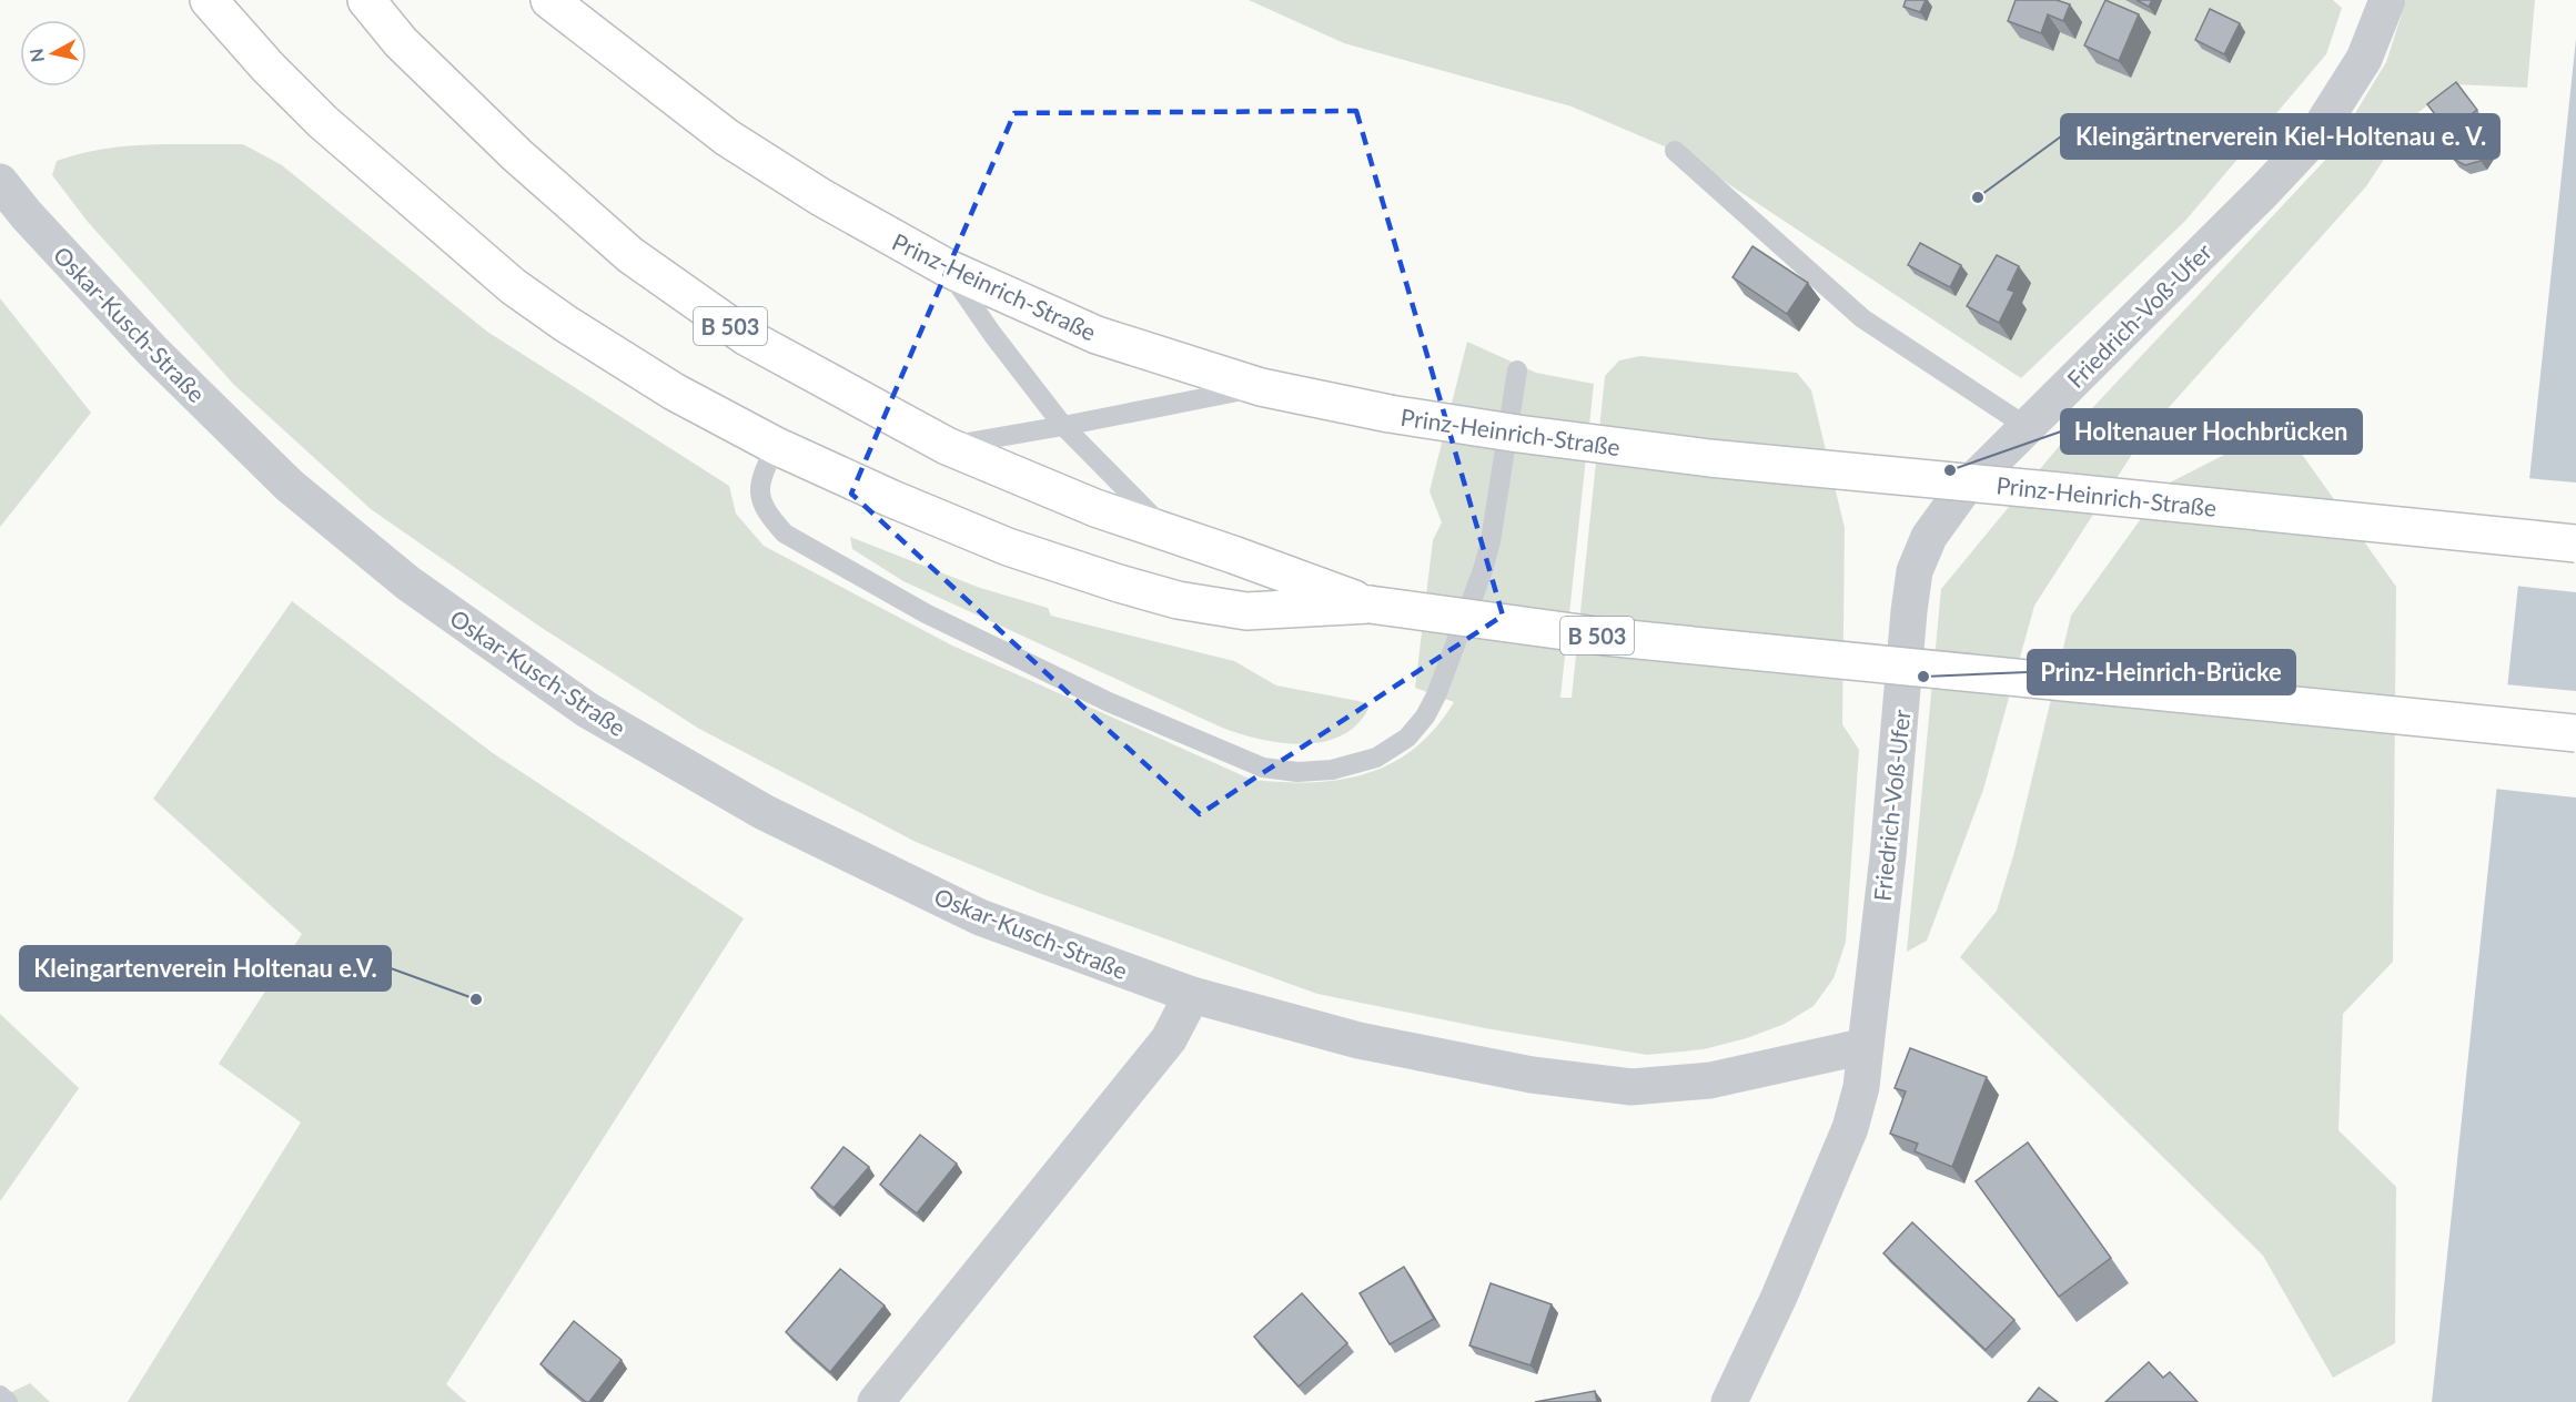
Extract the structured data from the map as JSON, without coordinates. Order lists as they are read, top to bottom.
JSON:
{
  "streets": {
    "highway": ["Prinz-Heinrich-Straße", "B 503"],
    "street": ["Friedrich-Voß-Ufer", "Oskar-Kusch-Straße"]
  },
  "crossings": [
    ["Friedrich-Voß-Ufer", "Oskar-Kusch-Straße"]
  ],
  "places": [
    "Kleingärtnerverein Kiel-Holtenau e. V.",
    "Holtenauer Hochbrücken",
    "Prinz-Heinrich-Brücke",
    "Kleingartenverein Holtenau e.V."
  ],
  "north": "left"
}
